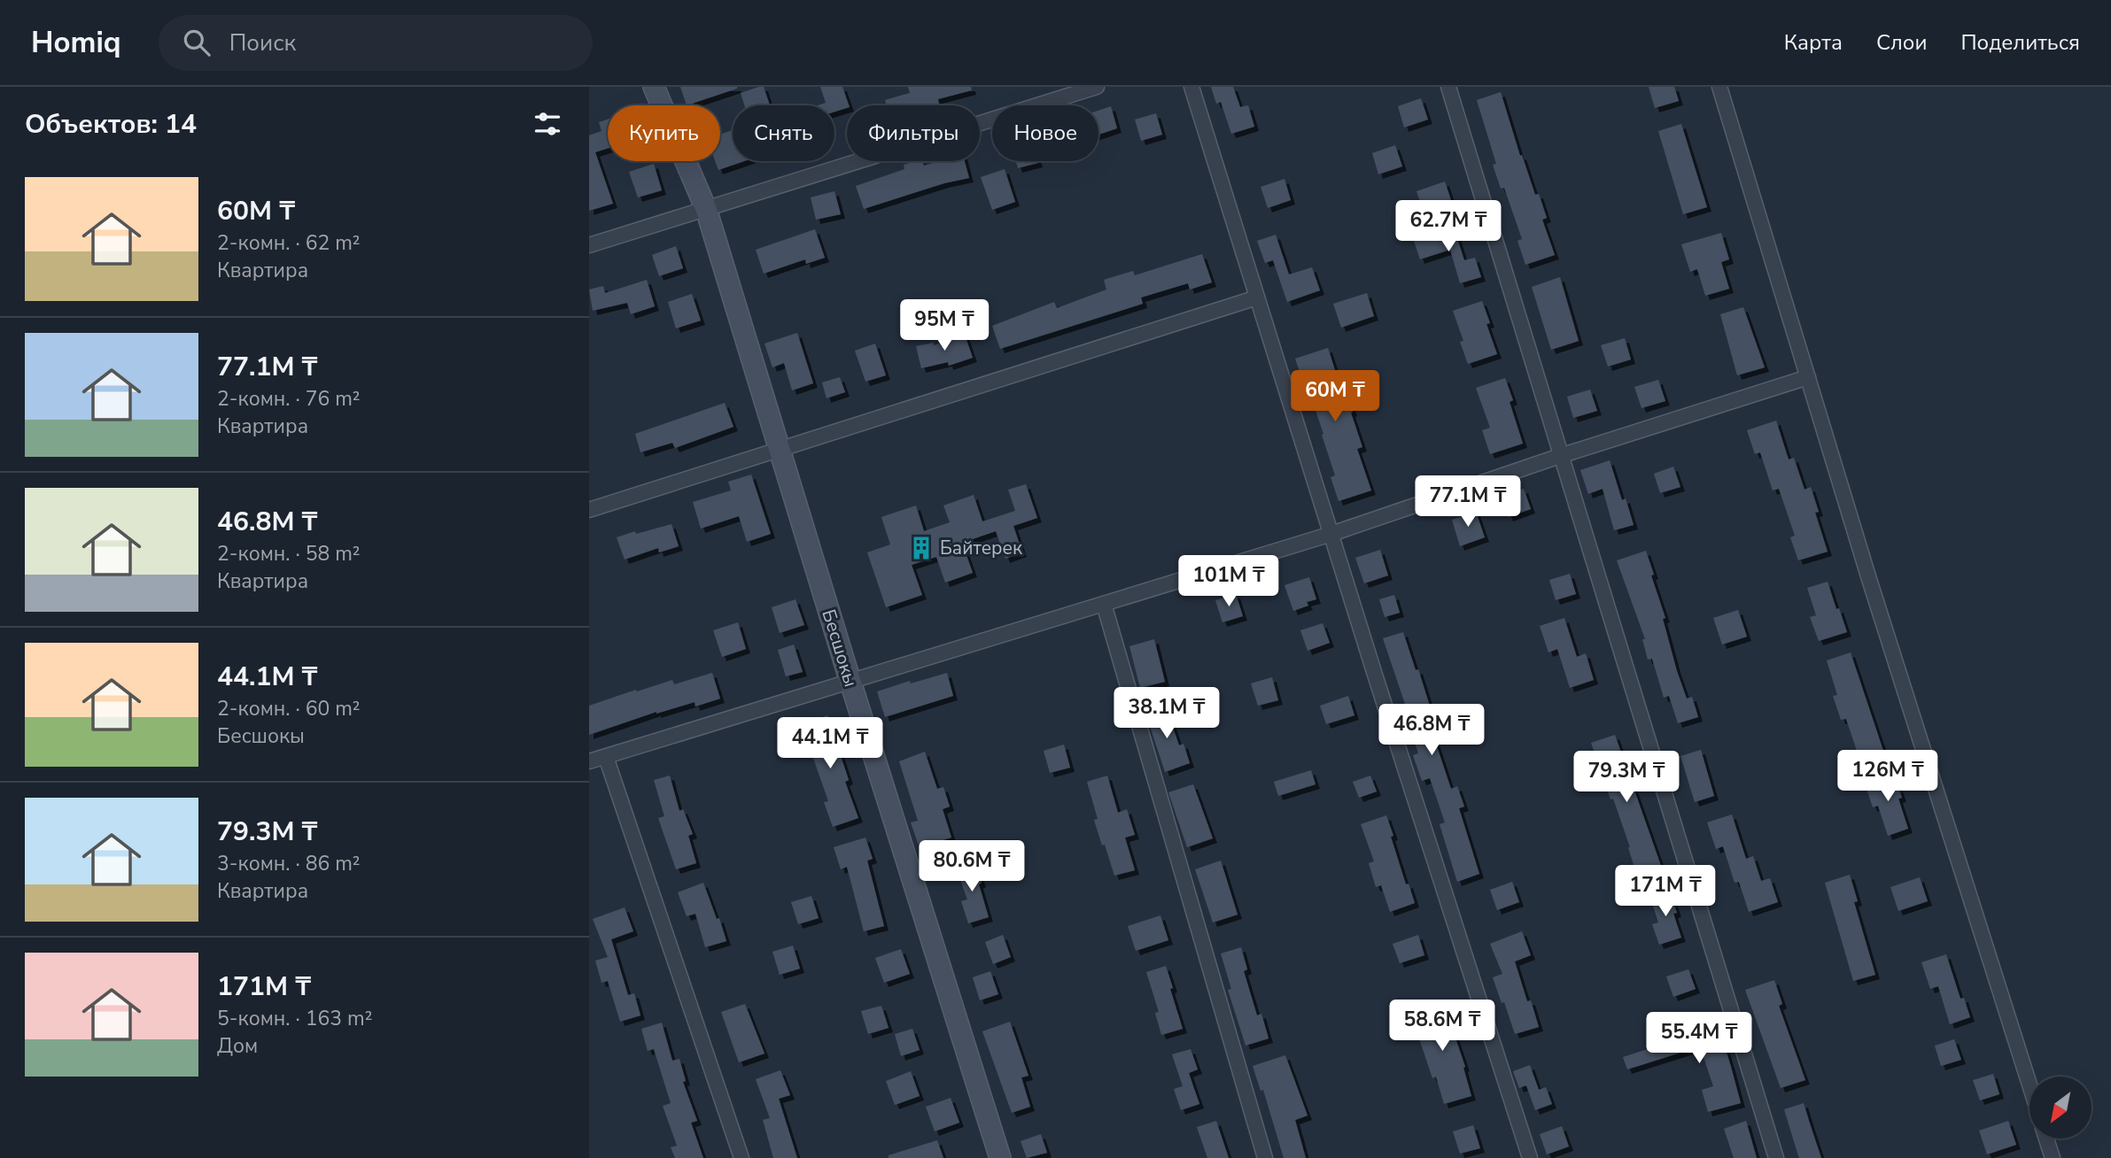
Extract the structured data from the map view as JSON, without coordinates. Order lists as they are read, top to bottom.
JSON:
{
  "streets": {
    "street": ["Бесшокы"]
  },
  "places": {
    "building": ["Байтерек"]
  },
  "north": "bottom left",
  "page": {
    "header": "Homiq",
    "search": "Поиск",
    "nav": ["Карта", "Слои", "Поделиться"],
    "heading": "Объектов: 14",
    "chip": [
      "Купить",
      "Снять",
      "Фильтры",
      "Новое"
    ],
    "list": [
      {
        "name": "60M ₸",
        "note": "2-комн. · 62 m² · Квартира"
      },
      {
        "name": "77.1M ₸",
        "note": "2-комн. · 76 m² · Квартира"
      },
      {
        "name": "46.8M ₸",
        "note": "2-комн. · 58 m² · Квартира"
      },
      {
        "name": "44.1M ₸",
        "note": "2-комн. · 60 m² · Бесшокы"
      },
      {
        "name": "79.3M ₸",
        "note": "3-комн. · 86 m² · Квартира"
      },
      {
        "name": "171M ₸",
        "note": "5-комн. · 163 m² · Дом"
      }
    ],
    "price": [
      "62.7M ₸",
      "95M ₸",
      "60M ₸",
      "77.1M ₸",
      "101M ₸",
      "38.1M ₸",
      "46.8M ₸",
      "44.1M ₸",
      "126M ₸",
      "79.3M ₸",
      "80.6M ₸",
      "171M ₸",
      "58.6M ₸",
      "55.4M ₸"
    ]
  }
}
